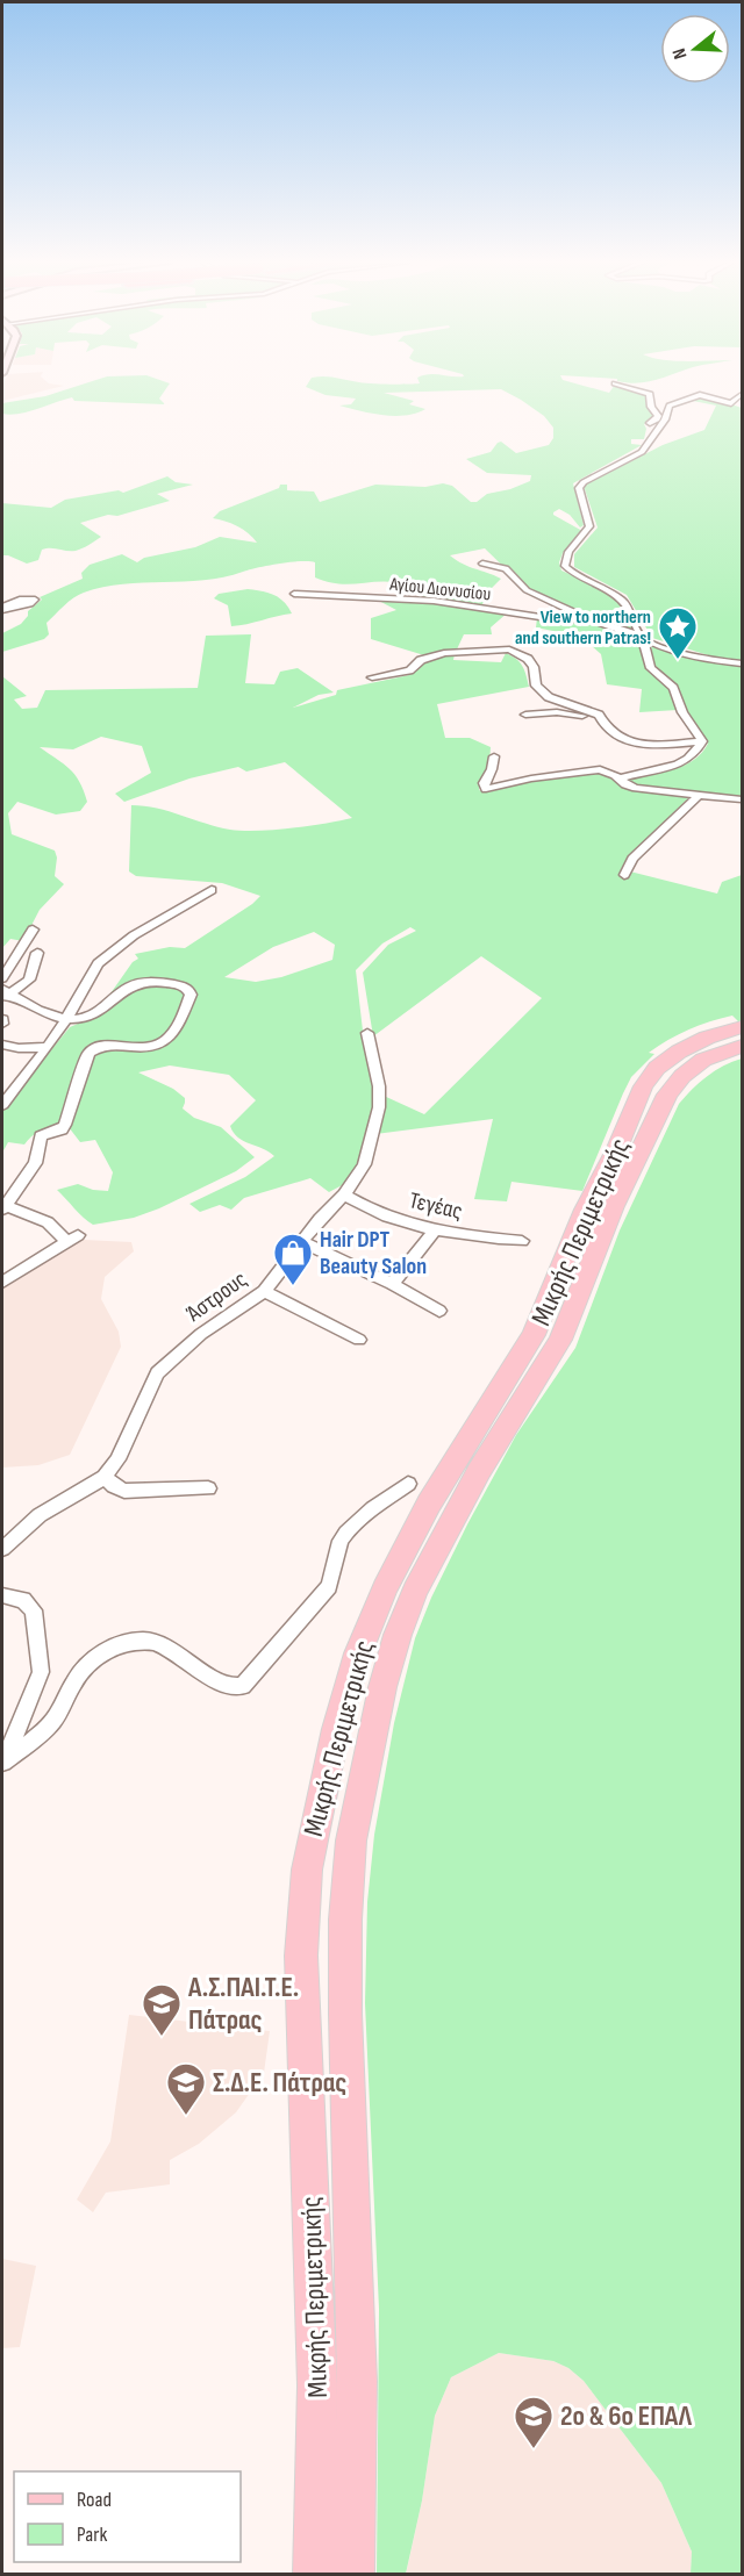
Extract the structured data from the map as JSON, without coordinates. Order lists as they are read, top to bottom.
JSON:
{
  "streets": {
    "main road": ["Μικρής Περιμετρικής"],
    "street": ["Αγίου Διονυσίου", "Τεγέας", "Άστρους"]
  },
  "crossings": [
    ["Τεγέας", "Άστρους"]
  ],
  "places": {
    "place": ["View to northern and southern Patras!"],
    "shop": ["Hair DPT Beauty Salon"],
    "school or university": ["Α.Σ.ΠΑΙ.Τ.Ε. Πάτρας", "Σ.Δ.Ε. Πάτρας", "2ο & 6ο ΕΠΑΛ"]
  },
  "legend": ["Road", "Park"],
  "north": "left"
}
